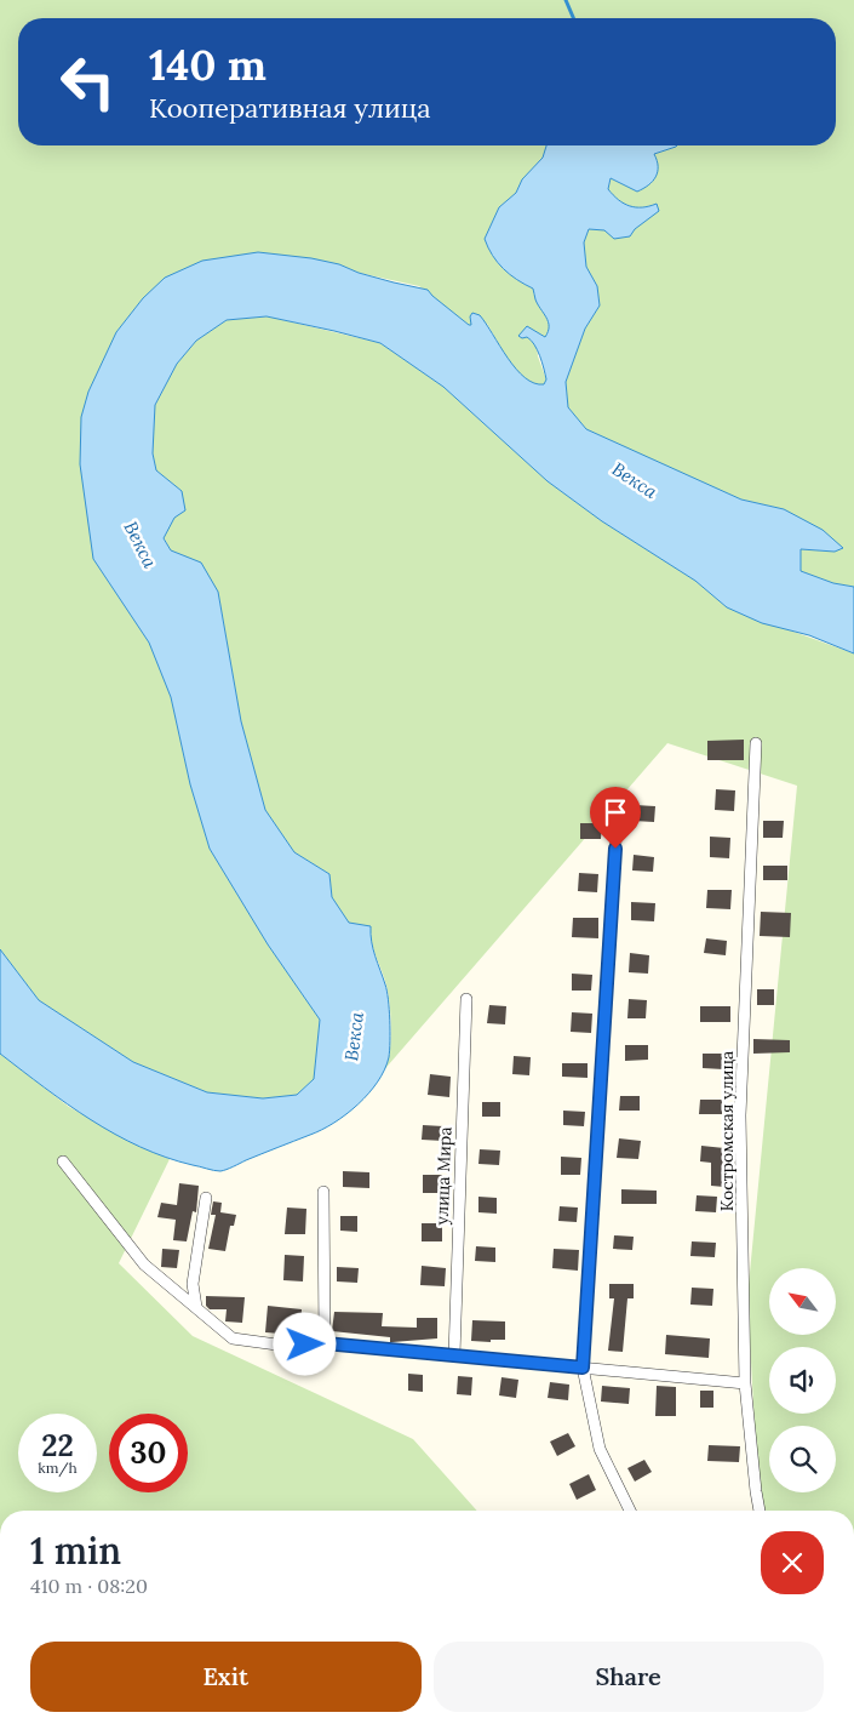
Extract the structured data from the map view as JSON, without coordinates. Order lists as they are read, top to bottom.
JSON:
{
  "streets": {
    "street": ["Костромская улица", "улица Мира"]
  },
  "water": ["Векса"],
  "north": "top left",
  "page": {
    "turn": ["140 m", "Кооперативная улица"],
    "speed": "22 km/h",
    "limit": "30",
    "heading": ["1 min", "410 m · 08:20"],
    "buttons": ["Exit", "Share"]
  }
}
